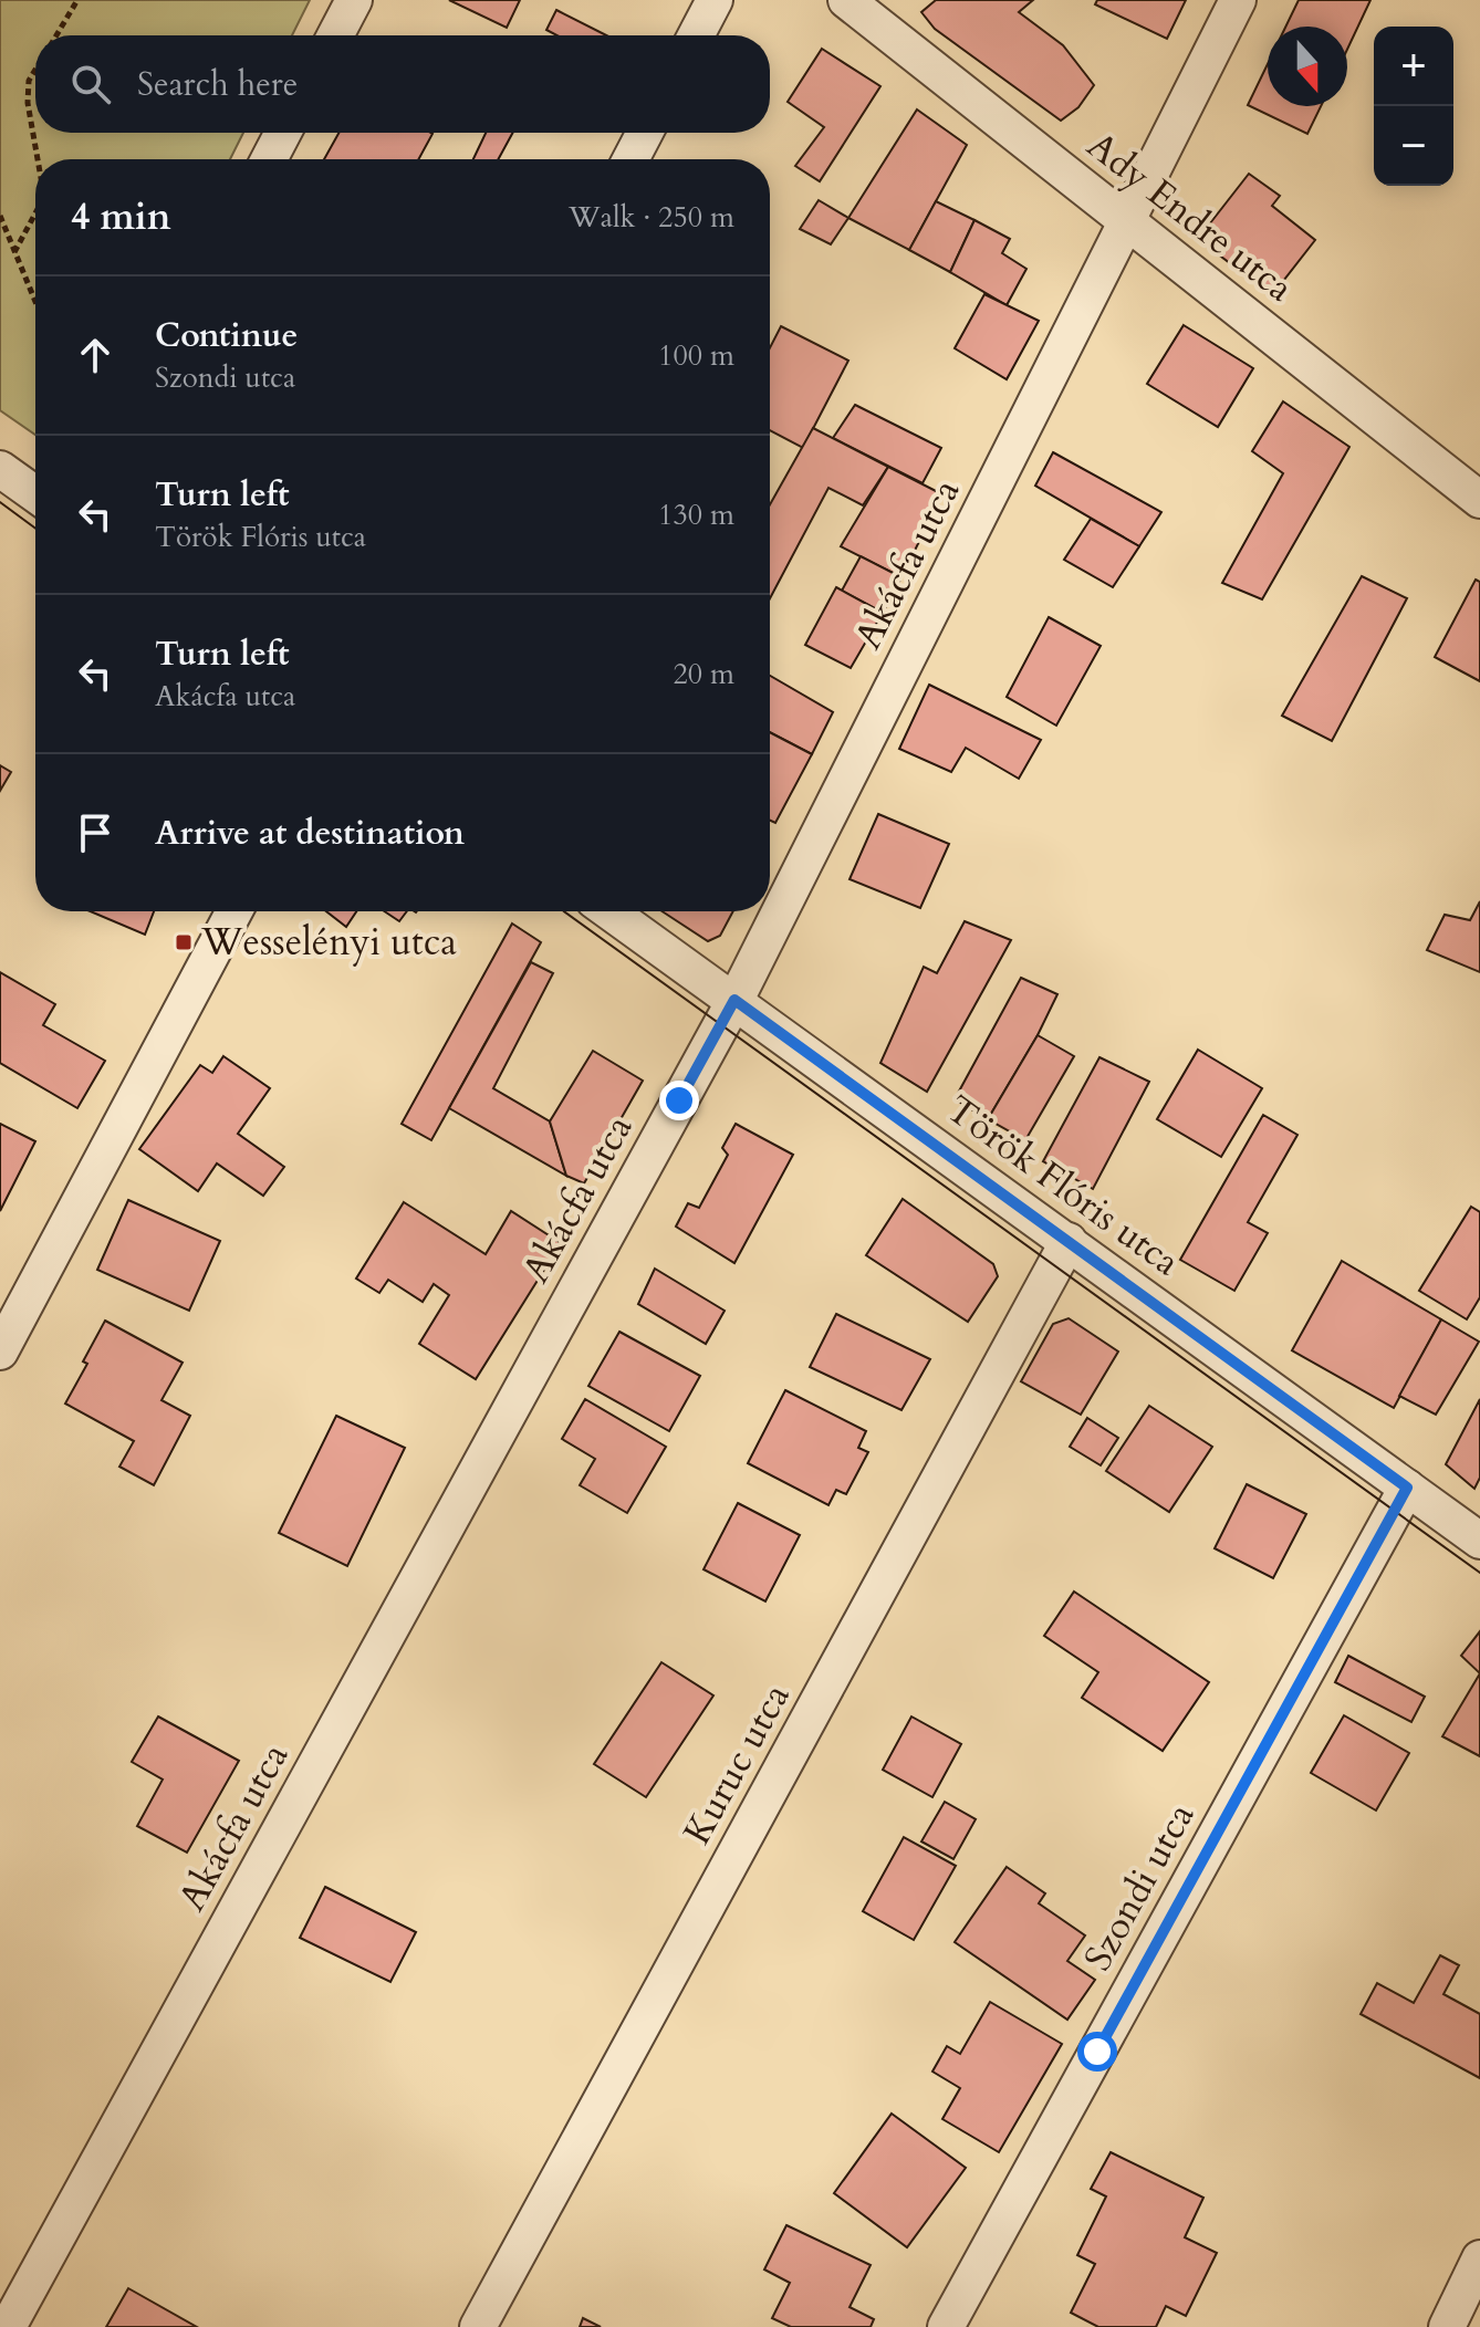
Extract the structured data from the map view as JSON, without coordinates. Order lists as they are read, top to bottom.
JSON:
{
  "streets": {
    "street": [
      "Ady Endre utca",
      "Akácfa utca",
      "Török Flóris utca",
      "Kuruc utca",
      "Szondi utca"
    ]
  },
  "crossings": [
    ["Ady Endre utca", "Akácfa utca"],
    ["Akácfa utca", "Török Flóris utca"],
    ["Török Flóris utca", "Kuruc utca"],
    ["Török Flóris utca", "Szondi utca"]
  ],
  "places": {
    "transit": ["Wesselényi utca"]
  },
  "north": "bottom",
  "page": {
    "map_buttons": ["+", "−"],
    "search": "Search here",
    "heading": ["4 min", "Walk · 250 m"],
    "list": [
      ["Continue", "Szondi utca", "100 m"],
      ["Turn left", "Török Flóris utca", "130 m"],
      ["Turn left", "Akácfa utca", "20 m"],
      "Arrive at destination"
    ]
  }
}
